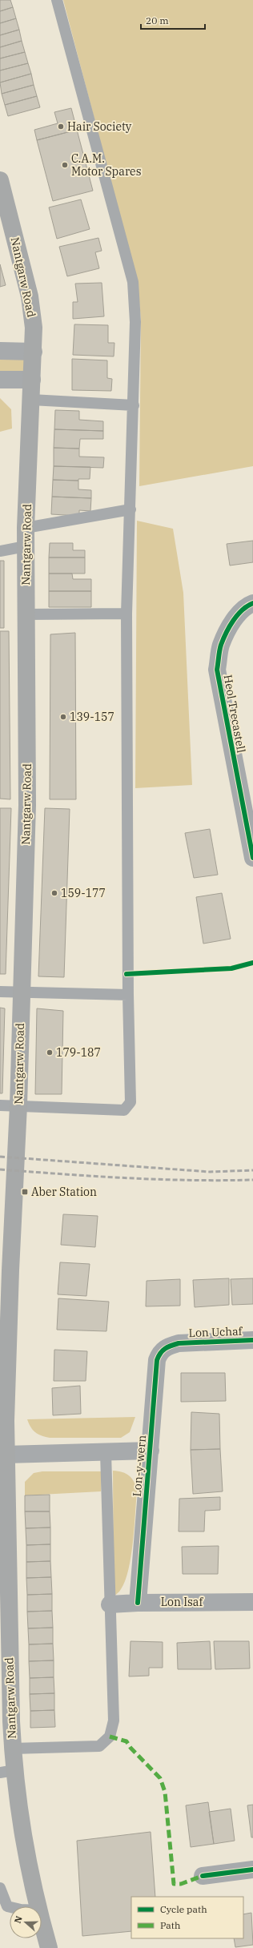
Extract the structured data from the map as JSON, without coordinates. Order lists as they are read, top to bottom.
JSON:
{
  "streets": {
    "main road": ["Nantgarw Road"],
    "street": [
      "Heol Trecastell",
      "Lon Uchaf",
      "Lon-y-wern",
      "Lon Isaf"
    ]
  },
  "crossings": [
    ["Lon Uchaf", "Lon-y-wern"],
    ["Lon-y-wern", "Lon Isaf"]
  ],
  "places": {
    "other": [
      "Hair Society",
      "C.A.M. Motor Spares",
      "139-157",
      "159-177",
      "179-187"
    ],
    "transit": ["Aber Station"]
  },
  "legend": ["Cycle path", "Path"],
  "scale_bar": "20 m",
  "north": "left"
}
